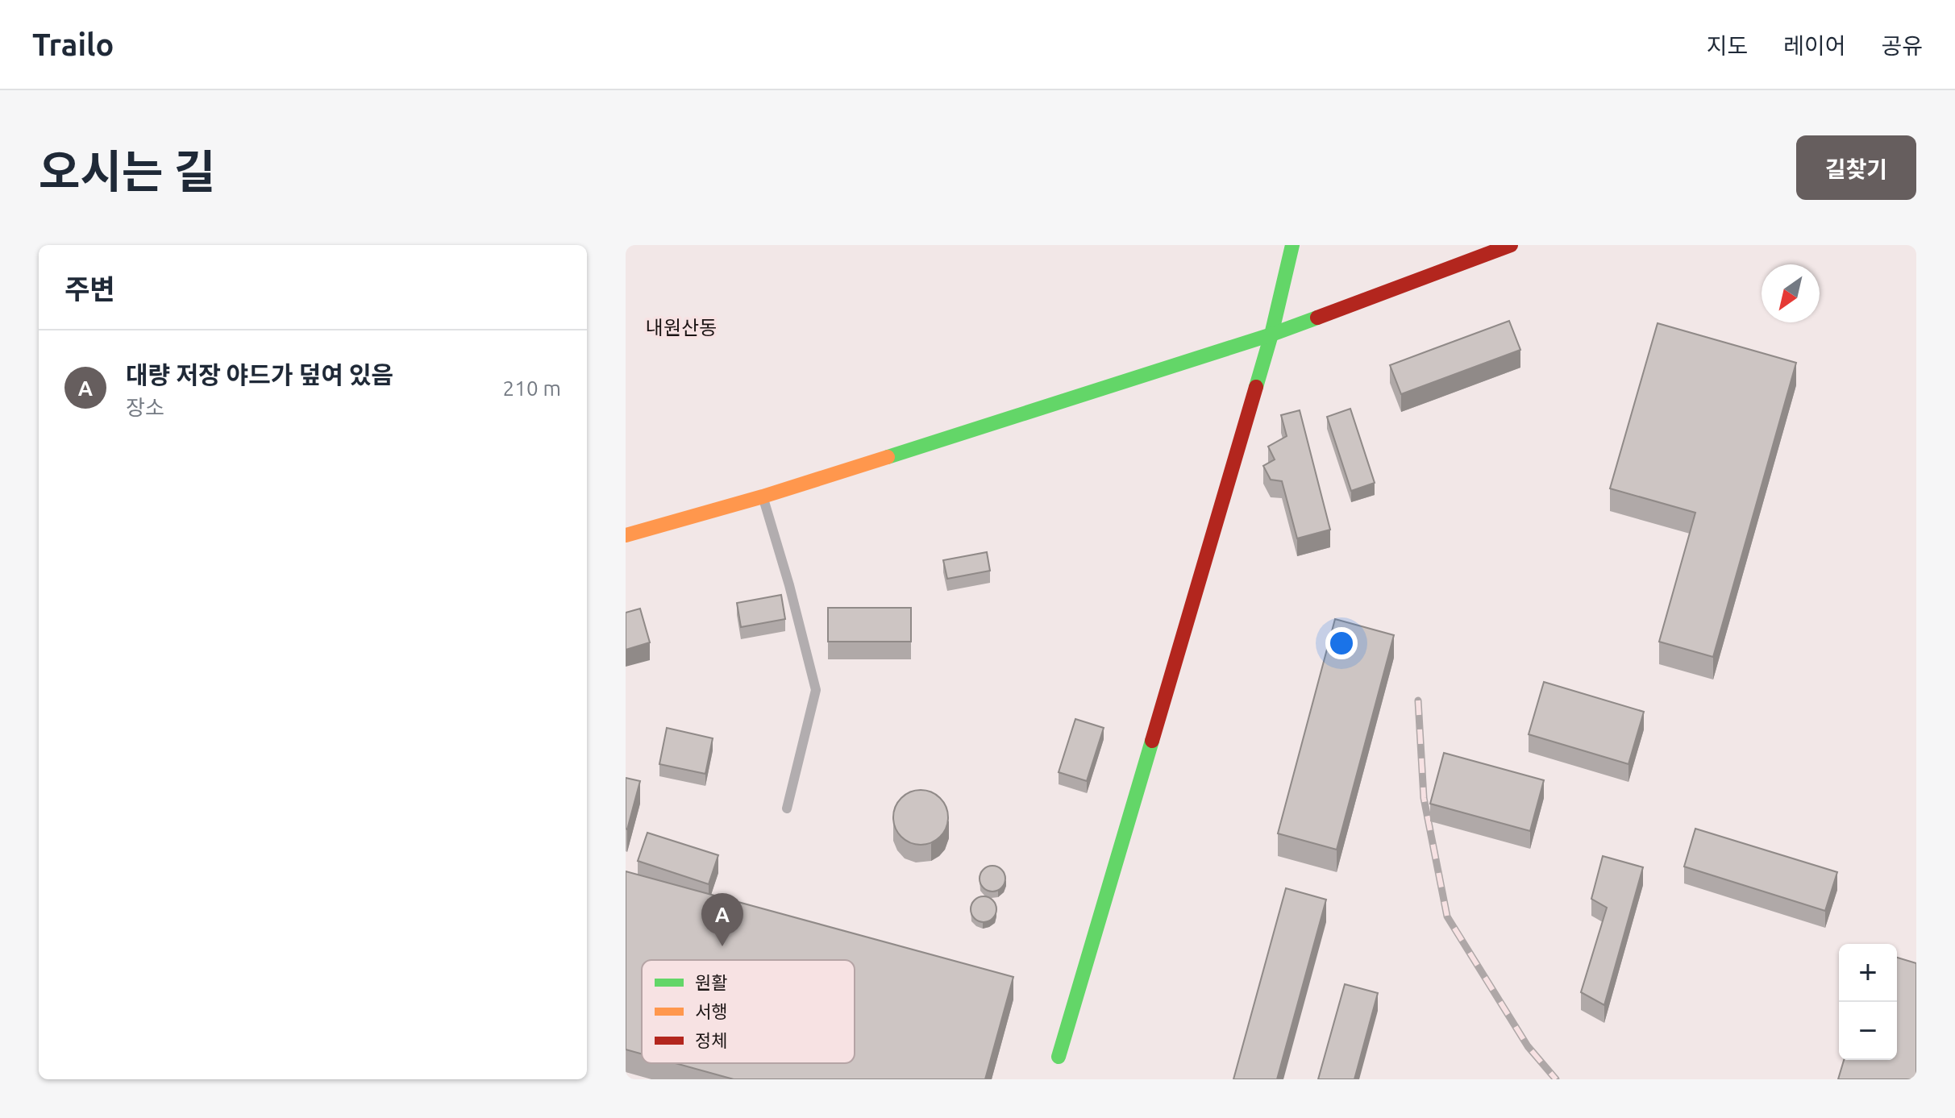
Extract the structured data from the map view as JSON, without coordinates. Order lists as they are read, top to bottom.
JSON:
{
  "districts": ["내원산동"],
  "legend": ["원활", "서행", "정체"],
  "north": "bottom left",
  "page": {
    "header": "Trailo",
    "nav": ["지도", "레이어", "공유"],
    "title": "오시는 길",
    "buttons": "길찾기",
    "heading": "주변",
    "list": [
      {
        "mark": "A",
        "name": "대량 저장 야드가 덮여 있음",
        "note": "장소",
        "value": "210 m"
      }
    ],
    "pins": "A",
    "map_buttons": ["+", "−"]
  }
}
